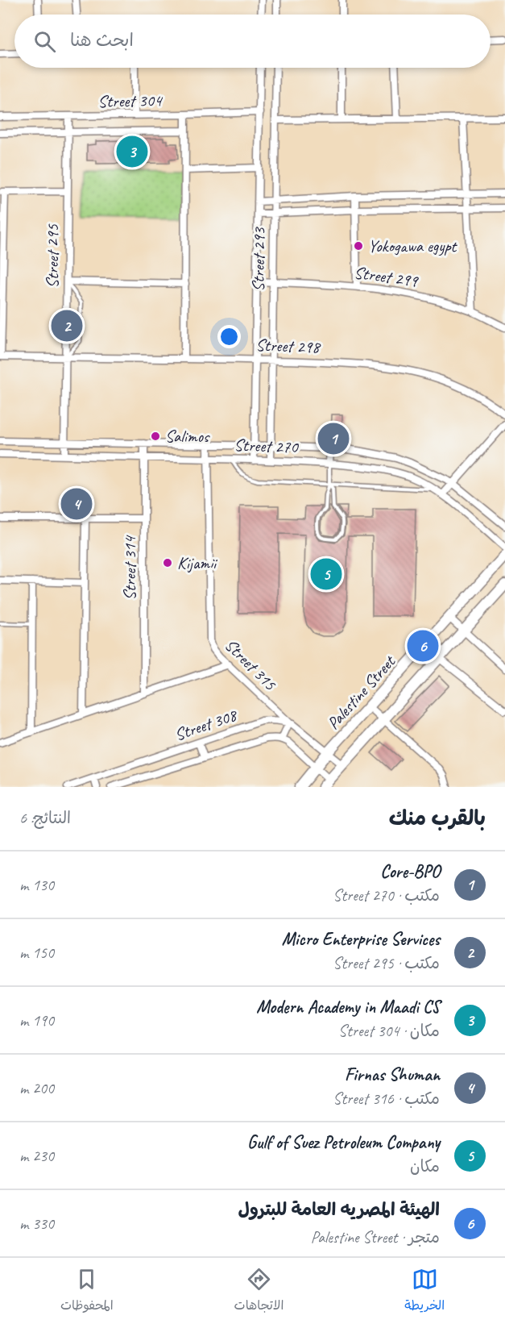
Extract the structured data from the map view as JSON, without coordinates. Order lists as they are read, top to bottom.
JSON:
{
  "streets": {
    "street": [
      "Street 304",
      "Street 295",
      "Street 293",
      "Street 299",
      "Street 298",
      "Street 270",
      "Street 314",
      "Street 315",
      "Palestine Street",
      "Street 308"
    ]
  },
  "crossings": [
    ["Street 304", "Street 295"],
    ["Street 304", "Street 293"],
    ["Street 295", "Street 298"],
    ["Street 295", "Street 270"],
    ["Street 293", "Street 299"],
    ["Street 293", "Street 298"],
    ["Street 293", "Street 270"],
    ["Street 270", "Street 314"],
    ["Street 270", "Street 315"],
    ["Street 315", "Street 308"],
    ["Palestine Street", "Street 308"]
  ],
  "places": ["Yokogawa egypt", "Salimos", "Kijamii"],
  "page": {
    "search": "ابحث هنا",
    "pins": [
      "3",
      "2",
      "1",
      "4",
      "5",
      "6"
    ],
    "heading": ["بالقرب منك", "النتائج: 6"],
    "list": [
      {
        "mark": "1",
        "name": "Core-BPO",
        "note": "مكتب · Street 270",
        "value": "130 m"
      },
      {
        "mark": "2",
        "name": "Micro Enterprise Services",
        "note": "مكتب · Street 295",
        "value": "150 m"
      },
      {
        "mark": "3",
        "name": "Modern Academy in Maadi CS",
        "note": "مكان · Street 304",
        "value": "190 m"
      },
      {
        "mark": "4",
        "name": "Firnas Shuman",
        "note": "مكتب · Street 316",
        "value": "200 m"
      },
      {
        "mark": "5",
        "name": "Gulf of Suez Petroleum Company",
        "note": "مكان",
        "value": "230 m"
      },
      {
        "mark": "6",
        "name": "الهيئة المصريه العامة للبترول",
        "note": "متجر · Palestine Street",
        "value": "330 m"
      }
    ],
    "nav": ["الخريطة", "الاتجاهات", "المحفوظات"]
  }
}
